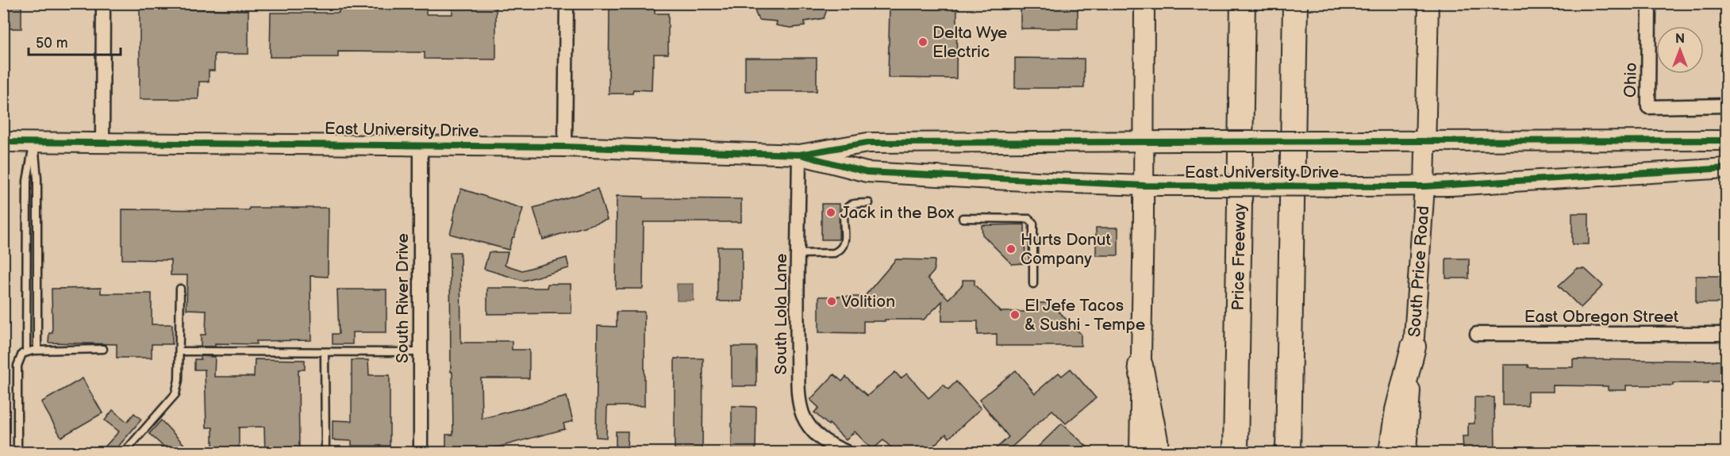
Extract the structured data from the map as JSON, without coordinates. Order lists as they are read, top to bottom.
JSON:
{
  "streets": {
    "highway": ["Price Freeway"],
    "main road": ["East University Drive", "South Price Road"],
    "street": [
      "Ohio",
      "South River Drive",
      "South Lola Lane",
      "East Obregon Street"
    ]
  },
  "crossings": [
    ["East University Drive", "South Price Road"],
    ["East University Drive", "South River Drive"],
    ["East University Drive", "South Lola Lane"]
  ],
  "places": [
    "Delta Wye Electric",
    "Jack in the Box",
    "Hurts Donut Company",
    "Volition",
    "El Jefe Tacos & Sushi - Tempe"
  ],
  "scale_bar": "50 m",
  "north": "top"
}
